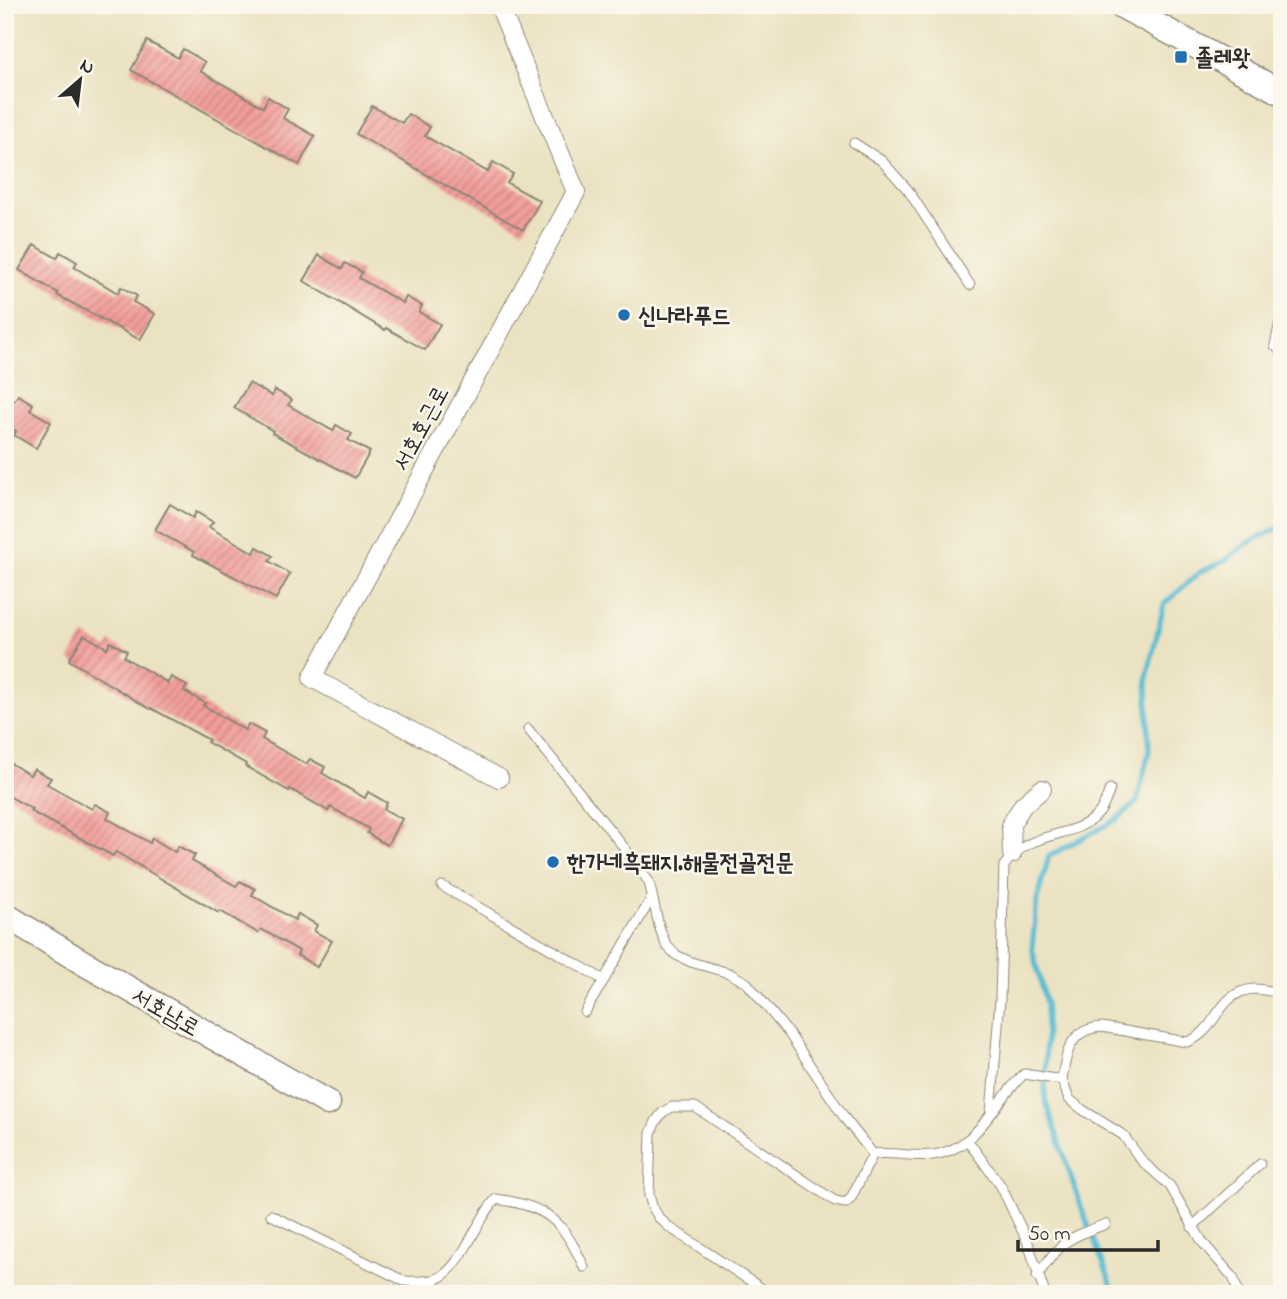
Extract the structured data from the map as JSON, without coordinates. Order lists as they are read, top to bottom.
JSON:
{
  "streets": {
    "main road": ["서호남로"],
    "street": ["서호호근로"]
  },
  "places": {
    "transit": ["졸레왓"],
    "other": ["신나라푸드", "한가네흑돼지.해물전골전문"]
  },
  "scale_bar": "50 m",
  "north": "top right"
}
